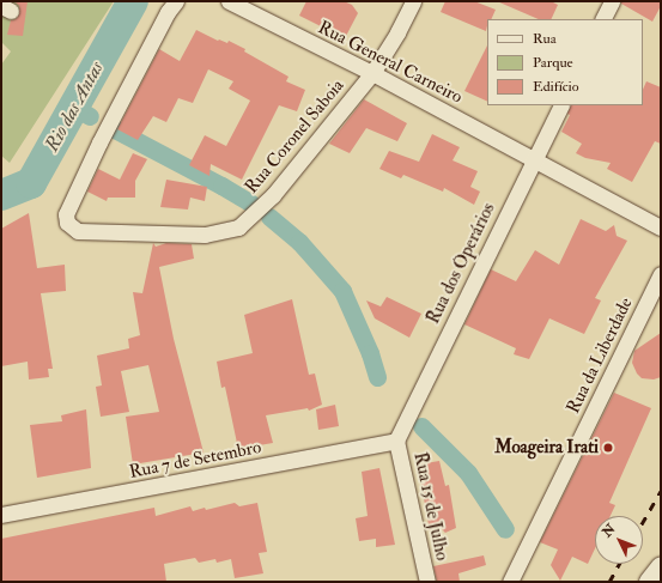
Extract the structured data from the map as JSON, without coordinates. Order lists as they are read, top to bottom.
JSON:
{
  "streets": {
    "street": [
      "Rua General Carneiro",
      "Rua Coronel Saboia",
      "Rua dos Operários",
      "Rua da Liberdade",
      "Rua 7 de Setembro",
      "Rua 15 de Julho"
    ]
  },
  "crossings": [
    ["Rua General Carneiro", "Rua Coronel Saboia"],
    ["Rua General Carneiro", "Rua dos Operários"],
    ["Rua dos Operários", "Rua 7 de Setembro"],
    ["Rua dos Operários", "Rua 15 de Julho"],
    ["Rua 7 de Setembro", "Rua 15 de Julho"]
  ],
  "water": ["Rio das Antas"],
  "places": ["Moageira Irati"],
  "legend": ["Rua", "Parque", "Edifício"],
  "north": "top left"
}
